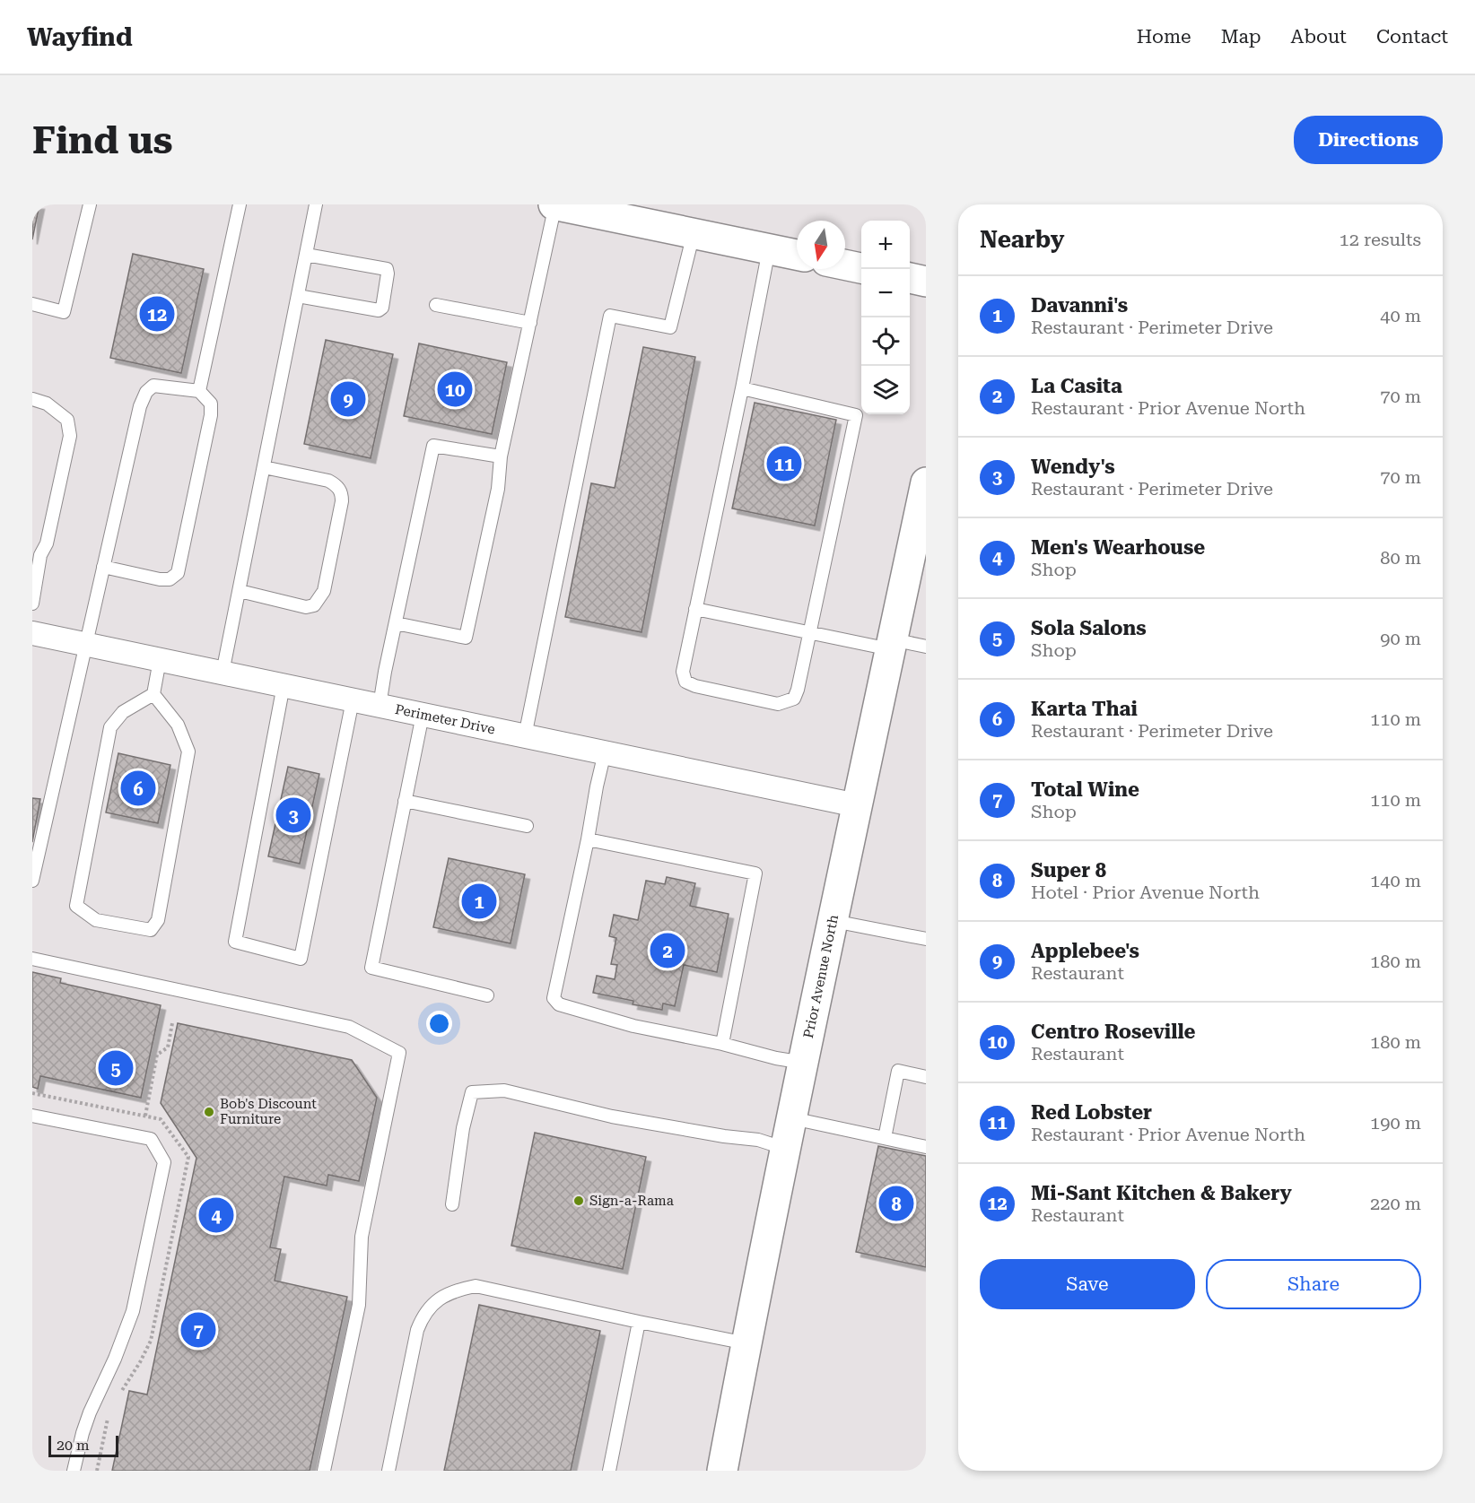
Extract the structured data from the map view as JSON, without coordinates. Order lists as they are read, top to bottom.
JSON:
{
  "streets": {
    "street": ["Perimeter Drive", "Prior Avenue North"]
  },
  "crossings": [
    ["Perimeter Drive", "Prior Avenue North"]
  ],
  "places": ["Bob's Discount Furniture", "Sign-a-Rama"],
  "scale_bar": "20 m",
  "north": "bottom",
  "page": {
    "header": "Wayfind",
    "nav": [
      "Home",
      "Map",
      "About",
      "Contact"
    ],
    "buttons": [
      "Directions",
      ["Save", "Share"]
    ],
    "title": "Find us",
    "heading": ["Nearby", "12 results"],
    "map_buttons": ["+", "−"],
    "list": [
      {
        "mark": "1",
        "name": "Davanni's",
        "note": "Restaurant · Perimeter Drive",
        "value": "40 m"
      },
      {
        "mark": "2",
        "name": "La Casita",
        "note": "Restaurant · Prior Avenue North",
        "value": "70 m"
      },
      {
        "mark": "3",
        "name": "Wendy's",
        "note": "Restaurant · Perimeter Drive",
        "value": "70 m"
      },
      {
        "mark": "4",
        "name": "Men's Wearhouse",
        "note": "Shop",
        "value": "80 m"
      },
      {
        "mark": "5",
        "name": "Sola Salons",
        "note": "Shop",
        "value": "90 m"
      },
      {
        "mark": "6",
        "name": "Karta Thai",
        "note": "Restaurant · Perimeter Drive",
        "value": "110 m"
      },
      {
        "mark": "7",
        "name": "Total Wine",
        "note": "Shop",
        "value": "110 m"
      },
      {
        "mark": "8",
        "name": "Super 8",
        "note": "Hotel · Prior Avenue North",
        "value": "140 m"
      },
      {
        "mark": "9",
        "name": "Applebee's",
        "note": "Restaurant",
        "value": "180 m"
      },
      {
        "mark": "10",
        "name": "Centro Roseville",
        "note": "Restaurant",
        "value": "180 m"
      },
      {
        "mark": "11",
        "name": "Red Lobster",
        "note": "Restaurant · Prior Avenue North",
        "value": "190 m"
      },
      {
        "mark": "12",
        "name": "Mi-Sant Kitchen & Bakery",
        "note": "Restaurant",
        "value": "220 m"
      }
    ],
    "pins": [
      "12",
      "10",
      "9",
      "11",
      "6",
      "3",
      "1",
      "2",
      "5",
      "8",
      "4",
      "7"
    ],
    "scale": "20 m"
  }
}
